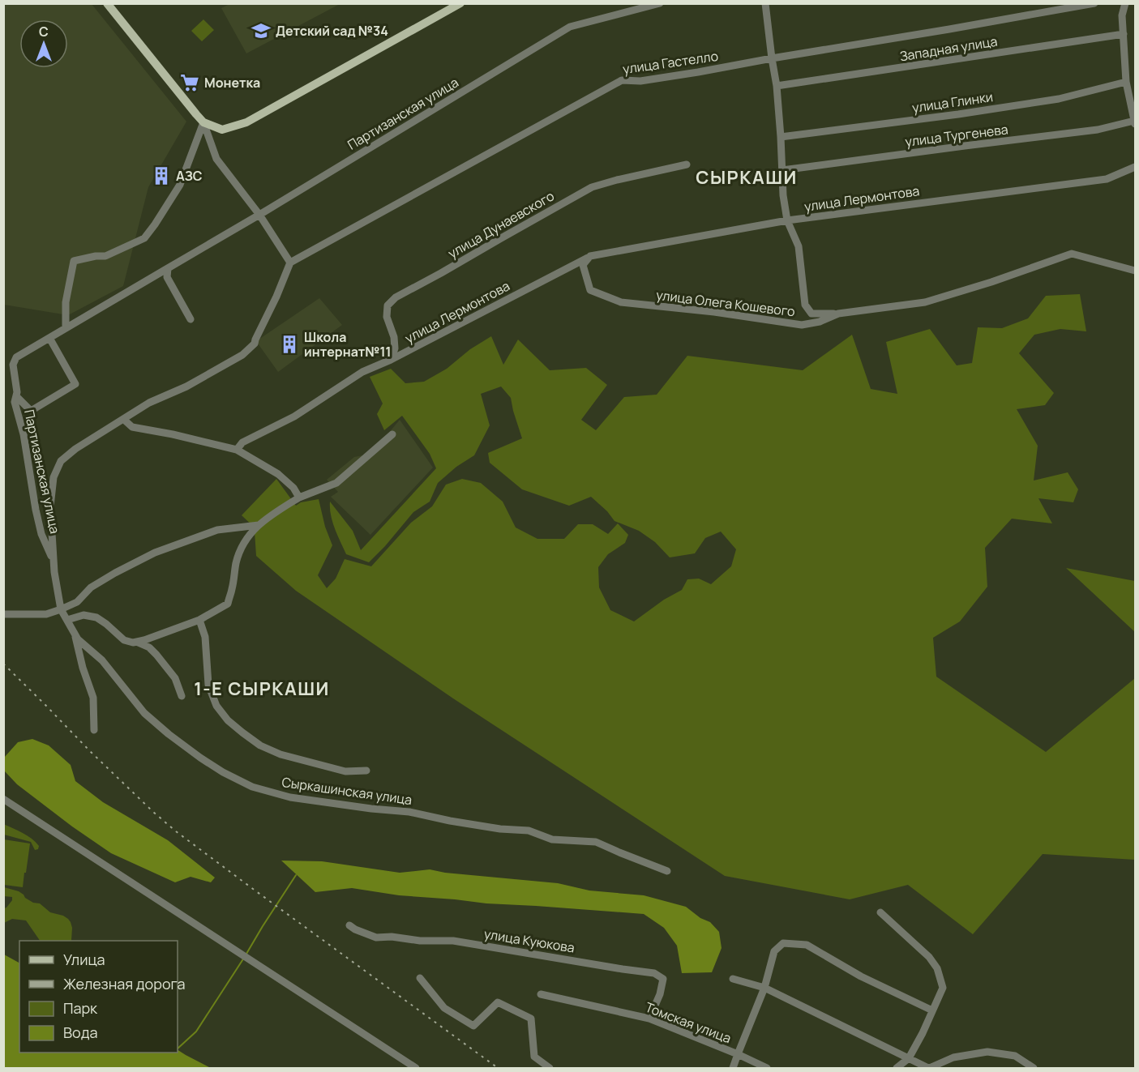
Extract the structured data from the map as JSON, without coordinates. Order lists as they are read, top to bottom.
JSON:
{
  "streets": {
    "street": [
      "Западная улица",
      "улица Гастелло",
      "улица Глинки",
      "Партизанская улица",
      "улица Тургенева",
      "улица Лермонтова",
      "улица Дунаевского",
      "улица Олега Кошевого",
      "Сыркашинская улица",
      "улица Куюкова",
      "Томская улица"
    ]
  },
  "crossings": [
    ["улица Лермонтова", "улица Дунаевского"],
    ["улица Лермонтова", "улица Олега Кошевого"],
    ["улица Куюкова", "Томская улица"]
  ],
  "districts": ["СЫРКАШИ", "1-Е СЫРКАШИ"],
  "places": {
    "school or university": ["Детский сад №34"],
    "supermarket": ["Монетка"],
    "building": ["АЗС", "Школа интернат№11"]
  },
  "legend": [
    "Улица",
    "Железная дорога",
    "Парк",
    "Вода"
  ],
  "north": "top"
}
